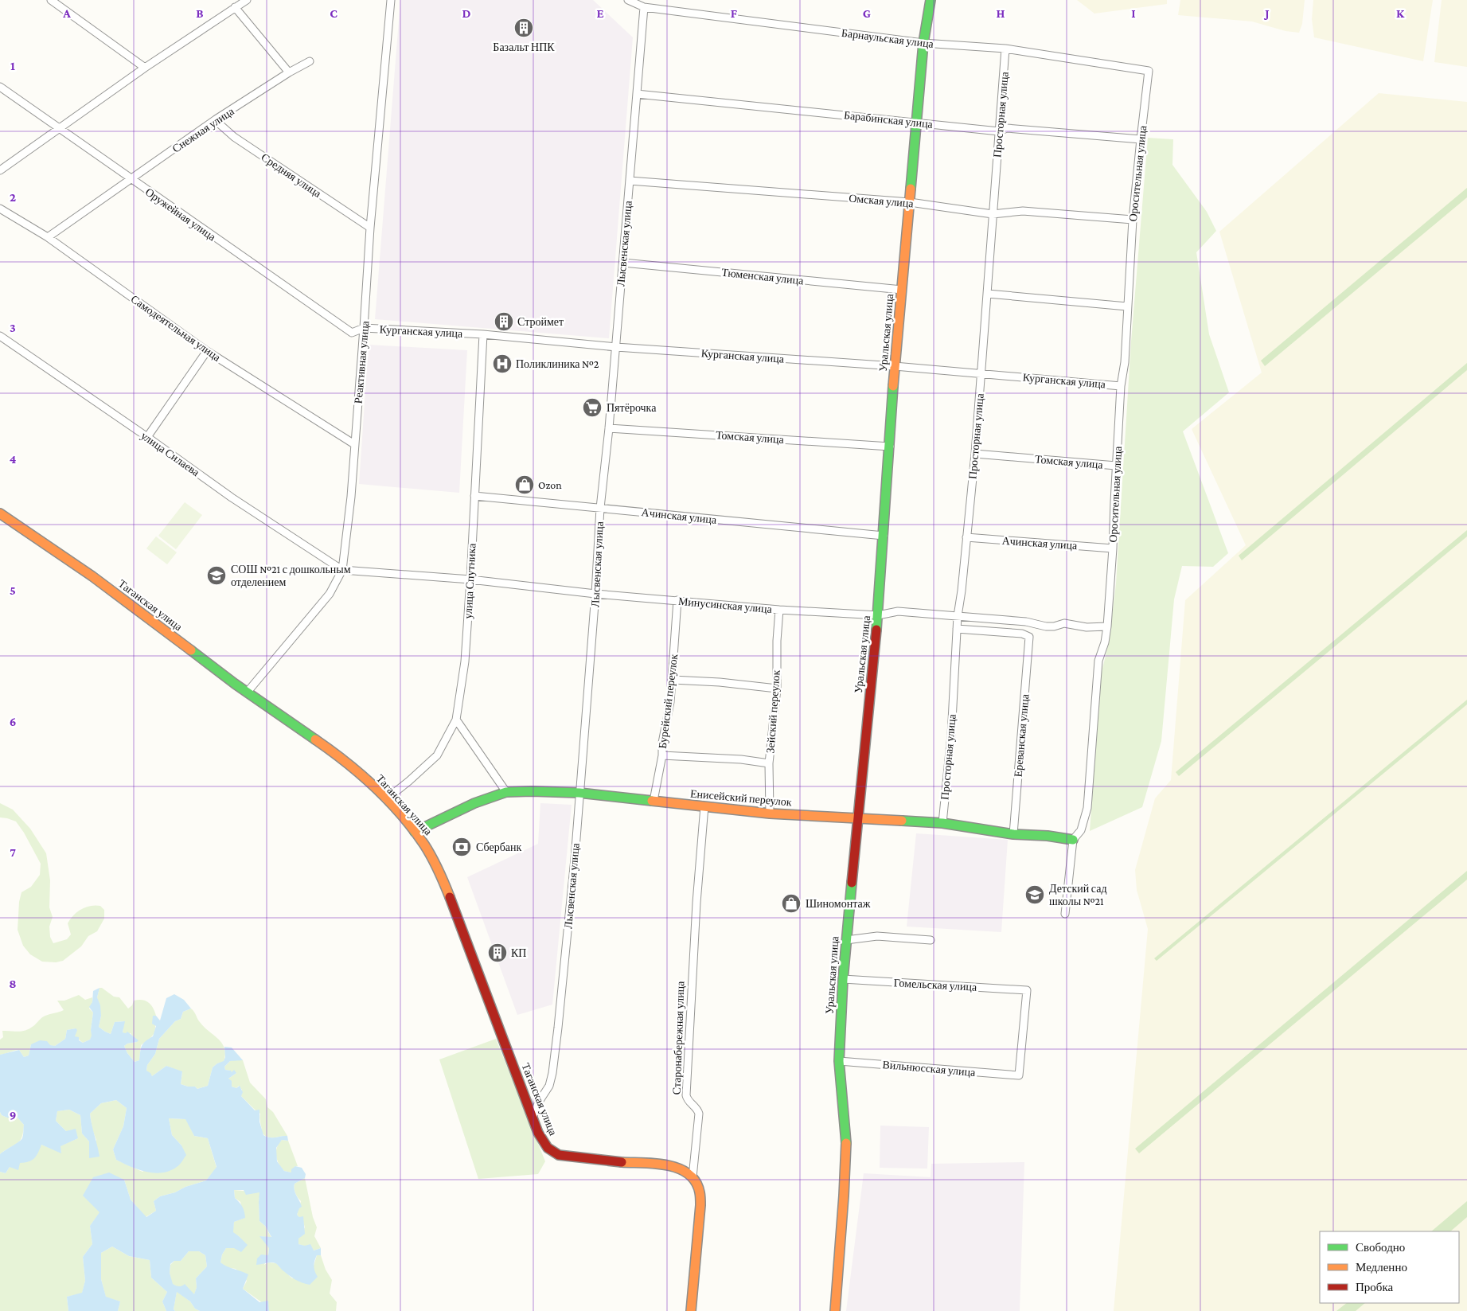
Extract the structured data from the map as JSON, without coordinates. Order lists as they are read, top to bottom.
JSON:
{
  "streets": {
    "main road": [
      "Уральская улица",
      "Таганская улица",
      "Енисейский переулок",
      "Старонабережная улица"
    ],
    "street": [
      "Барнаульская улица",
      "Просторная улица",
      "Барабинская улица",
      "Снежная улица",
      "Оросительная улица",
      "Средняя улица",
      "Омская улица",
      "Оружейная улица",
      "Лысвенская улица",
      "Тюменская улица",
      "Самодеятельная улица",
      "Курганская улица",
      "Реактивная улица",
      "Томская улица",
      "улица Силаева",
      "Ачинская улица",
      "улица Спутника",
      "Минусинская улица",
      "Бурейский переулок",
      "Зейский переулок",
      "Ереванская улица",
      "Гомельская улица",
      "Вильнюсская улица"
    ]
  },
  "crossings": [
    ["Барнаульская улица", "Просторная улица"],
    ["Барнаульская улица", "Оросительная улица"],
    ["Барнаульская улица", "Лысвенская улица"],
    ["Барнаульская улица", "Уральская улица"],
    ["Просторная улица", "Барабинская улица"],
    ["Просторная улица", "Омская улица"],
    ["Просторная улица", "Курганская улица"],
    ["Просторная улица", "Томская улица"],
    ["Просторная улица", "Ачинская улица"],
    ["Просторная улица", "Минусинская улица"],
    ["Просторная улица", "Ереванская улица"],
    ["Просторная улица", "Енисейский переулок"],
    ["Барабинская улица", "Оросительная улица"],
    ["Барабинская улица", "Лысвенская улица"],
    ["Барабинская улица", "Уральская улица"],
    ["Снежная улица", "Средняя улица"],
    ["Снежная улица", "Оружейная улица"],
    ["Снежная улица", "Самодеятельная улица"],
    ["Оросительная улица", "Омская улица"],
    ["Оросительная улица", "Курганская улица"],
    ["Оросительная улица", "Томская улица"],
    ["Оросительная улица", "Ачинская улица"],
    ["Оросительная улица", "Минусинская улица"],
    ["Оросительная улица", "Енисейский переулок"],
    ["Средняя улица", "Реактивная улица"],
    ["Омская улица", "Лысвенская улица"],
    ["Омская улица", "Уральская улица"],
    ["Оружейная улица", "Курганская улица"],
    ["Оружейная улица", "Реактивная улица"],
    ["Лысвенская улица", "Тюменская улица"],
    ["Лысвенская улица", "Курганская улица"],
    ["Лысвенская улица", "Томская улица"],
    ["Лысвенская улица", "Ачинская улица"],
    ["Лысвенская улица", "Таганская улица"],
    ["Лысвенская улица", "Минусинская улица"],
    ["Лысвенская улица", "Енисейский переулок"],
    ["Тюменская улица", "Уральская улица"],
    ["Самодеятельная улица", "Реактивная улица"],
    ["Курганская улица", "Уральская улица"],
    ["Курганская улица", "Реактивная улица"],
    ["Курганская улица", "улица Спутника"],
    ["Уральская улица", "Томская улица"],
    ["Уральская улица", "Ачинская улица"],
    ["Уральская улица", "Минусинская улица"],
    ["Уральская улица", "Енисейский переулок"],
    ["Уральская улица", "Гомельская улица"],
    ["Уральская улица", "Вильнюсская улица"],
    ["Реактивная улица", "улица Силаева"],
    ["Реактивная улица", "Таганская улица"],
    ["Реактивная улица", "Минусинская улица"],
    ["улица Силаева", "Минусинская улица"],
    ["Ачинская улица", "улица Спутника"],
    ["улица Спутника", "Таганская улица"],
    ["улица Спутника", "Минусинская улица"],
    ["Таганская улица", "Енисейский переулок"],
    ["Таганская улица", "Старонабережная улица"],
    ["Минусинская улица", "Бурейский переулок"],
    ["Минусинская улица", "Зейский переулок"],
    ["Бурейский переулок", "Енисейский переулок"],
    ["Зейский переулок", "Енисейский переулок"],
    ["Ереванская улица", "Енисейский переулок"],
    ["Енисейский переулок", "Старонабережная улица"],
    ["Гомельская улица", "Вильнюсская улица"]
  ],
  "places": {
    "building": ["Базальт НПК", "Строймет", "КП"],
    "hospital": ["Поликлиника №2"],
    "supermarket": ["Пятёрочка"],
    "shop": ["Ozon", "Шиномонтаж"],
    "school or university": ["СОШ №21 с дошкольным отделением", "Детский сад школы №21"],
    "bank": ["Сбербанк"]
  },
  "legend": ["Свободно", "Медленно", "Пробка"],
  "grid": {
    "columns": [
      "A",
      "B",
      "C",
      "D",
      "E",
      "F",
      "G",
      "H",
      "I",
      "J",
      "K"
    ],
    "rows": [
      "1",
      "2",
      "3",
      "4",
      "5",
      "6",
      "7",
      "8",
      "9"
    ]
  }
}
